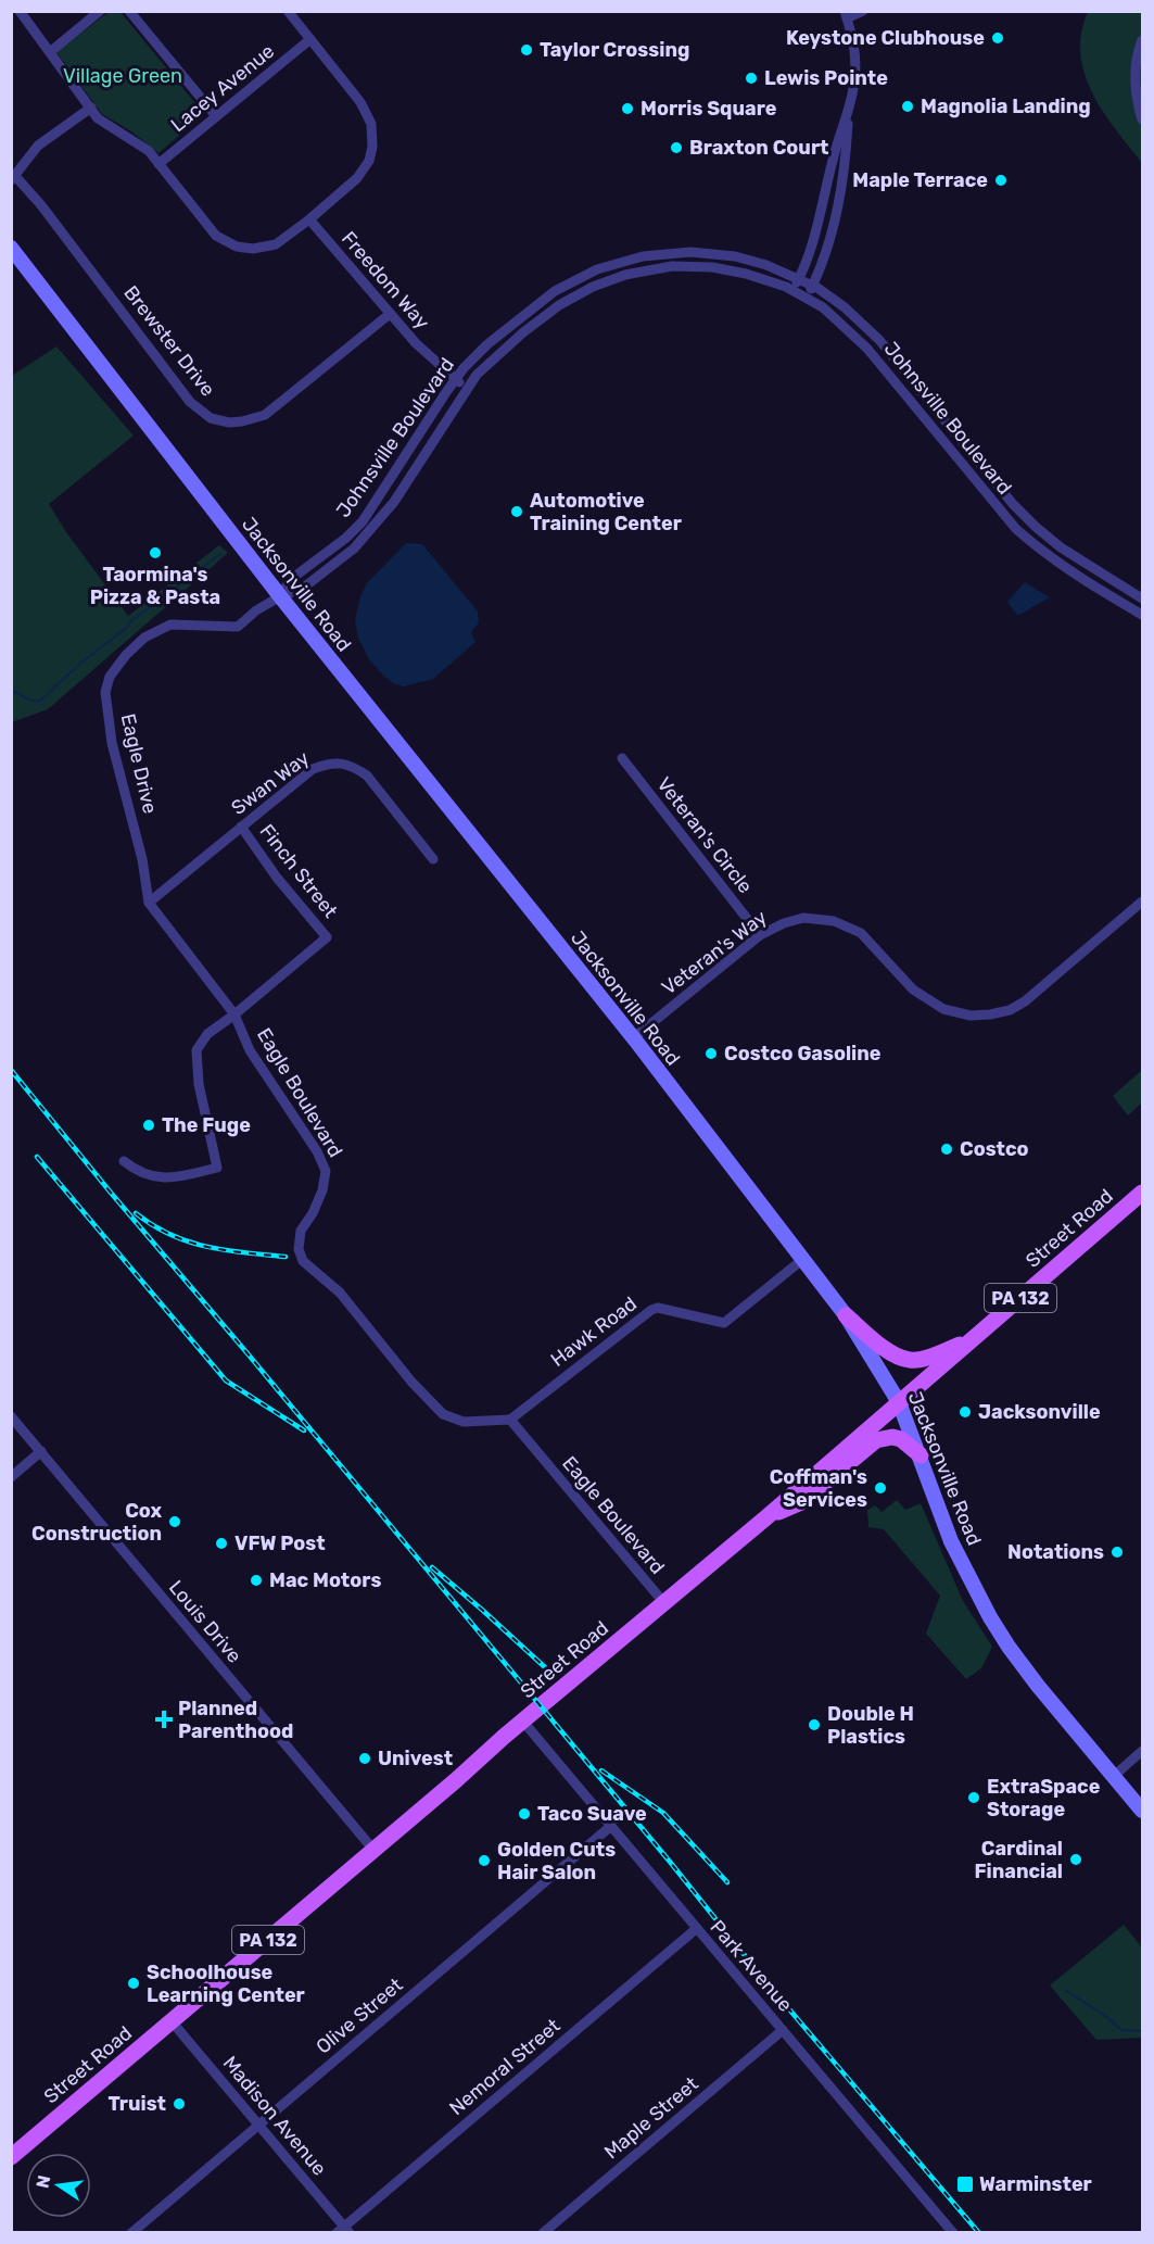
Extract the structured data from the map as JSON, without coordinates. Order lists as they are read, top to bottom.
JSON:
{
  "streets": {
    "main road": ["Jacksonville Road", "Street Road", "PA 132"],
    "street": [
      "Lacey Avenue",
      "Freedom Way",
      "Brewster Drive",
      "Johnsville Boulevard",
      "Eagle Drive",
      "Swan Way",
      "Veteran's Circle",
      "Finch Street",
      "Veteran's Way",
      "Eagle Boulevard",
      "Hawk Road",
      "Louis Drive",
      "Park Avenue",
      "Olive Street",
      "Nemoral Street",
      "Madison Avenue",
      "Maple Street"
    ]
  },
  "crossings": [
    ["Freedom Way", "Brewster Drive"],
    ["Freedom Way", "Johnsville Boulevard"],
    ["Johnsville Boulevard", "Jacksonville Road"],
    ["Johnsville Boulevard", "Eagle Drive"],
    ["Jacksonville Road", "Eagle Drive"],
    ["Jacksonville Road", "Veteran's Way"],
    ["Jacksonville Road", "Street Road"],
    ["Jacksonville Road", "Hawk Road"],
    ["Eagle Drive", "Swan Way"],
    ["Eagle Drive", "Eagle Boulevard"],
    ["Swan Way", "Finch Street"],
    ["Swan Way", "Eagle Boulevard"],
    ["Veteran's Circle", "Veteran's Way"],
    ["Finch Street", "Eagle Boulevard"],
    ["Eagle Boulevard", "Street Road"],
    ["Eagle Boulevard", "Hawk Road"],
    ["Street Road", "Louis Drive"],
    ["Street Road", "Park Avenue"],
    ["Street Road", "Madison Avenue"],
    ["Park Avenue", "Olive Street"],
    ["Park Avenue", "Nemoral Street"],
    ["Park Avenue", "Maple Street"],
    ["Olive Street", "Madison Avenue"],
    ["Nemoral Street", "Madison Avenue"]
  ],
  "parks": ["Village Green"],
  "places": {
    "other": [
      "Keystone Clubhouse",
      "Taylor Crossing",
      "Lewis Pointe",
      "Magnolia Landing",
      "Morris Square",
      "Braxton Court",
      "Maple Terrace",
      "Automotive Training Center",
      "Taormina's Pizza & Pasta",
      "Costco Gasoline",
      "The Fuge",
      "Costco",
      "Jacksonville",
      "Coffman's Services",
      "Cox Construction",
      "VFW Post",
      "Notations",
      "Mac Motors",
      "Double H Plastics",
      "Univest",
      "ExtraSpace Storage",
      "Taco Suave",
      "Cardinal Financial",
      "Golden Cuts Hair Salon",
      "Schoolhouse Learning Center",
      "Truist"
    ],
    "health": ["Planned Parenthood"],
    "transit": ["Warminster"]
  },
  "north": "left"
}
